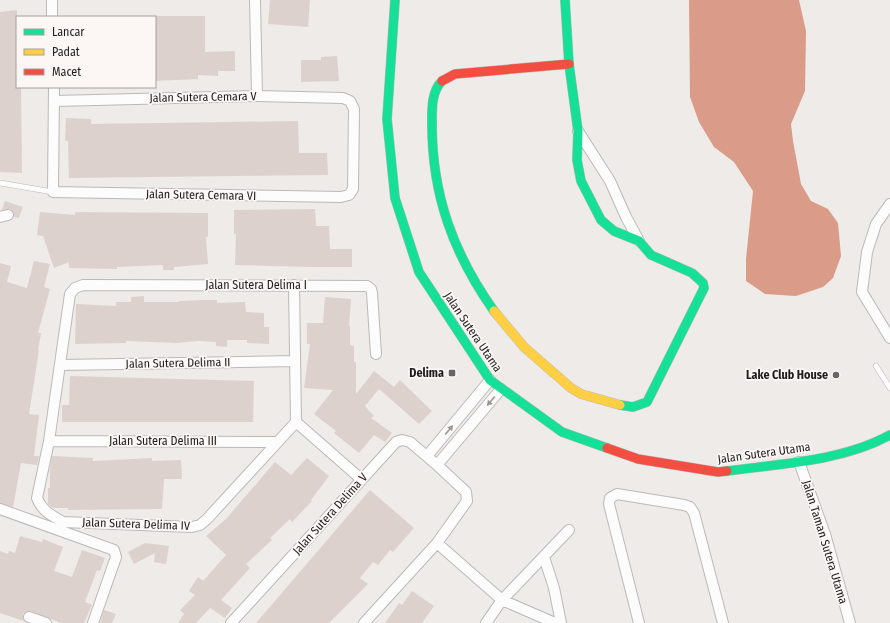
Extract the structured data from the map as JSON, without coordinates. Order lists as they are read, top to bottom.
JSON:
{
  "streets": {
    "street": [
      "Jalan Sutera Cemara V",
      "Jalan Sutera Cemara VI",
      "Jalan Sutera Delima I",
      "Jalan Sutera Utama",
      "Jalan Sutera Delima II",
      "Jalan Sutera Delima III",
      "Jalan Sutera Delima V",
      "Jalan Sutera Delima IV",
      "Jalan Taman Sutera Utama"
    ]
  },
  "crossings": [
    ["Jalan Sutera Cemara V", "Jalan Sutera Cemara VI"],
    ["Jalan Sutera Delima I", "Jalan Sutera Delima II"],
    ["Jalan Sutera Utama", "Jalan Taman Sutera Utama"],
    ["Jalan Sutera Delima III", "Jalan Sutera Delima IV"]
  ],
  "places": {
    "transit": ["Delima"],
    "other": ["Lake Club House"]
  },
  "legend": ["Lancar", "Padat", "Macet"]
}
